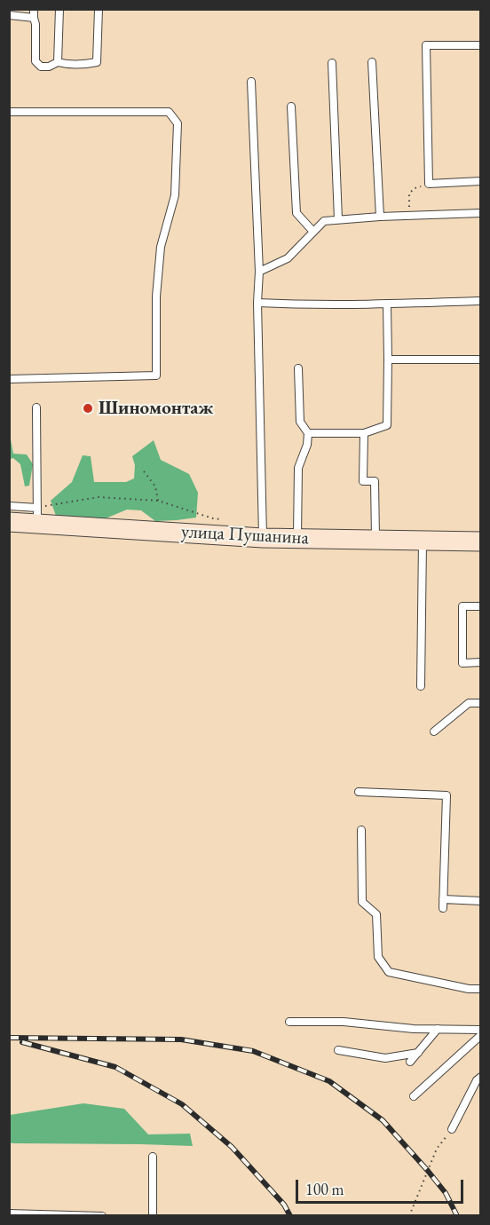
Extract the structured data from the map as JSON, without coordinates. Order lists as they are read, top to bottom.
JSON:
{
  "streets": {
    "street": ["улица Пушанина"]
  },
  "places": ["Шиномонтаж"],
  "scale_bar": "100 m"
}
